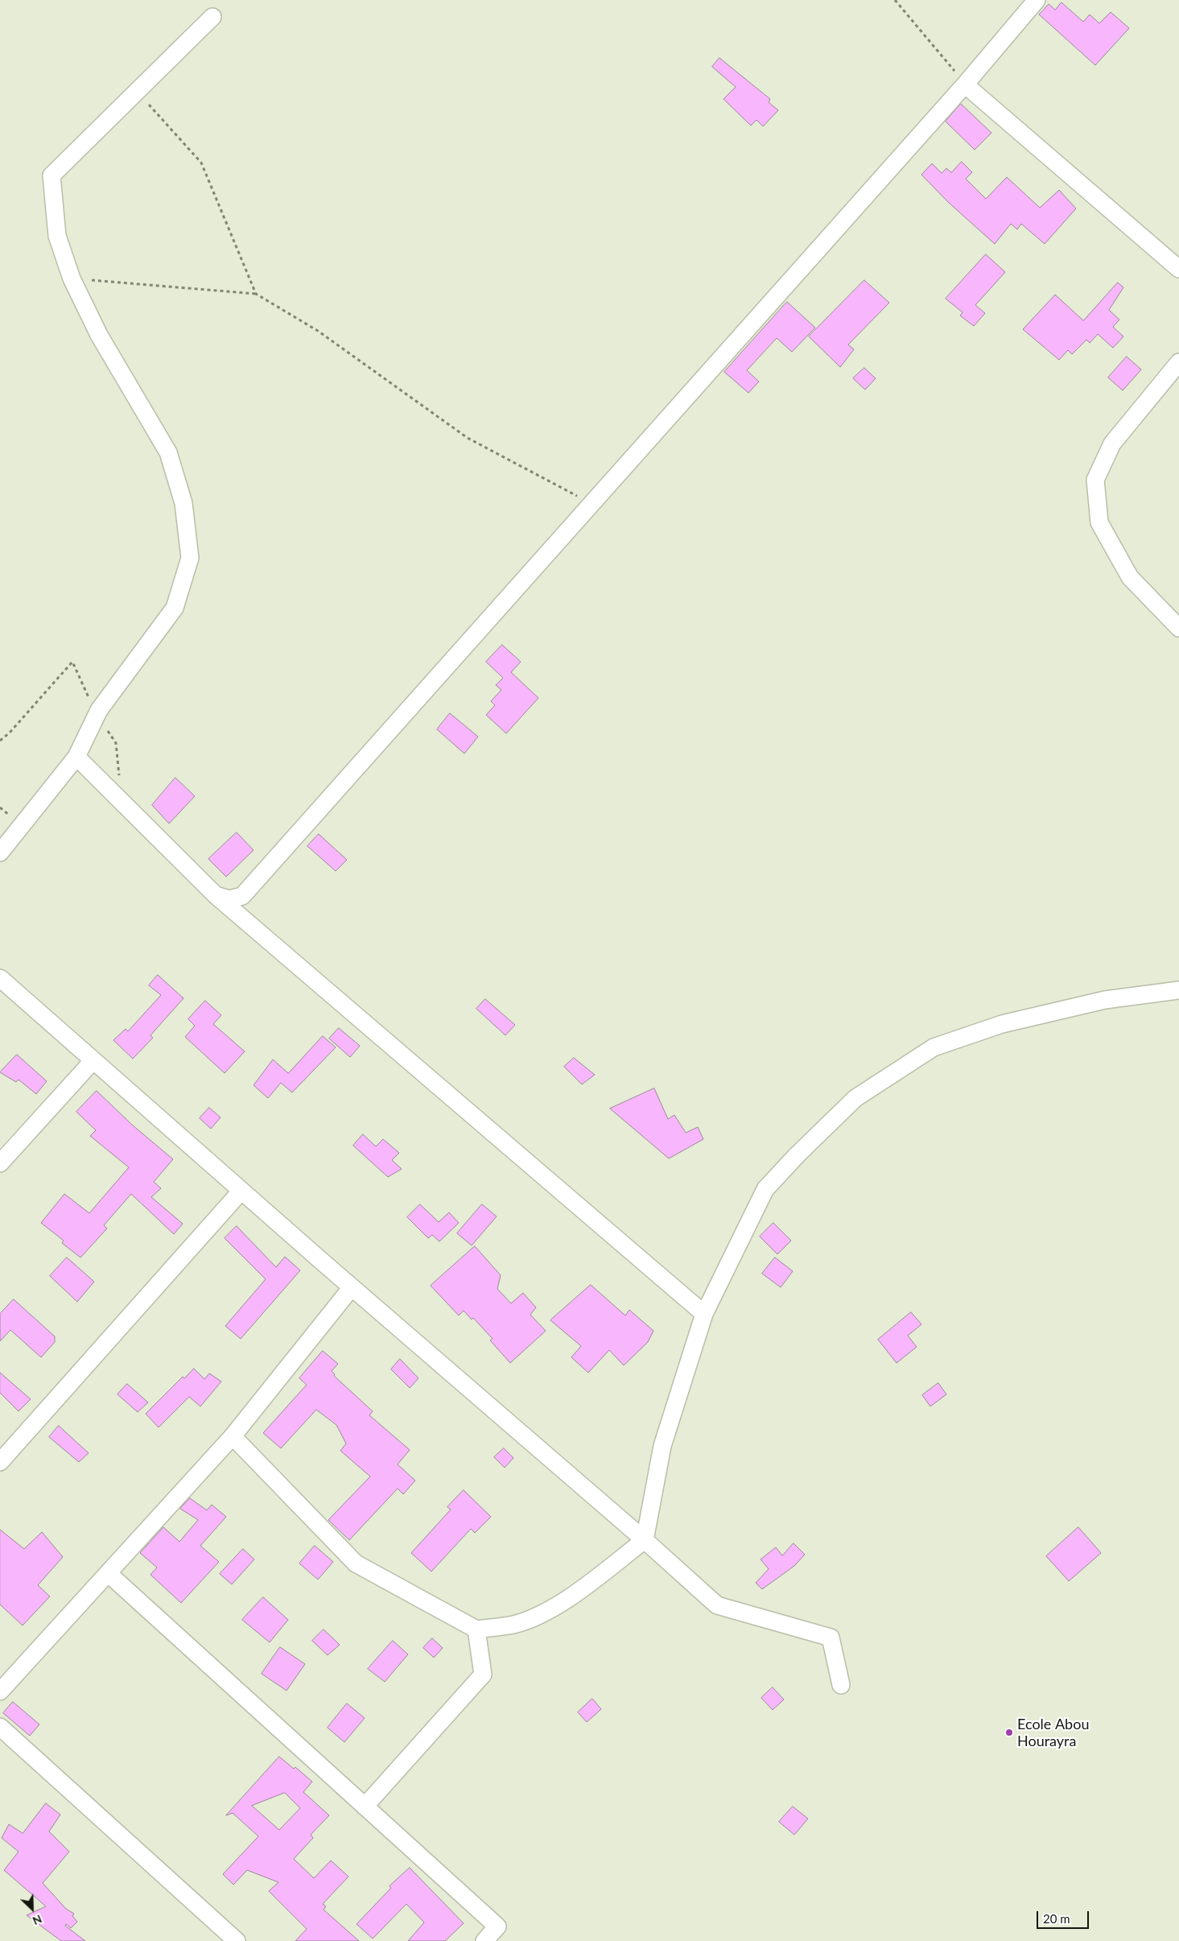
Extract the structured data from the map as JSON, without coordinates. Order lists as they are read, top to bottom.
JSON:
{
  "places": ["Ecole Abou Hourayra"],
  "scale_bar": "20 m",
  "north": "bottom right"
}
